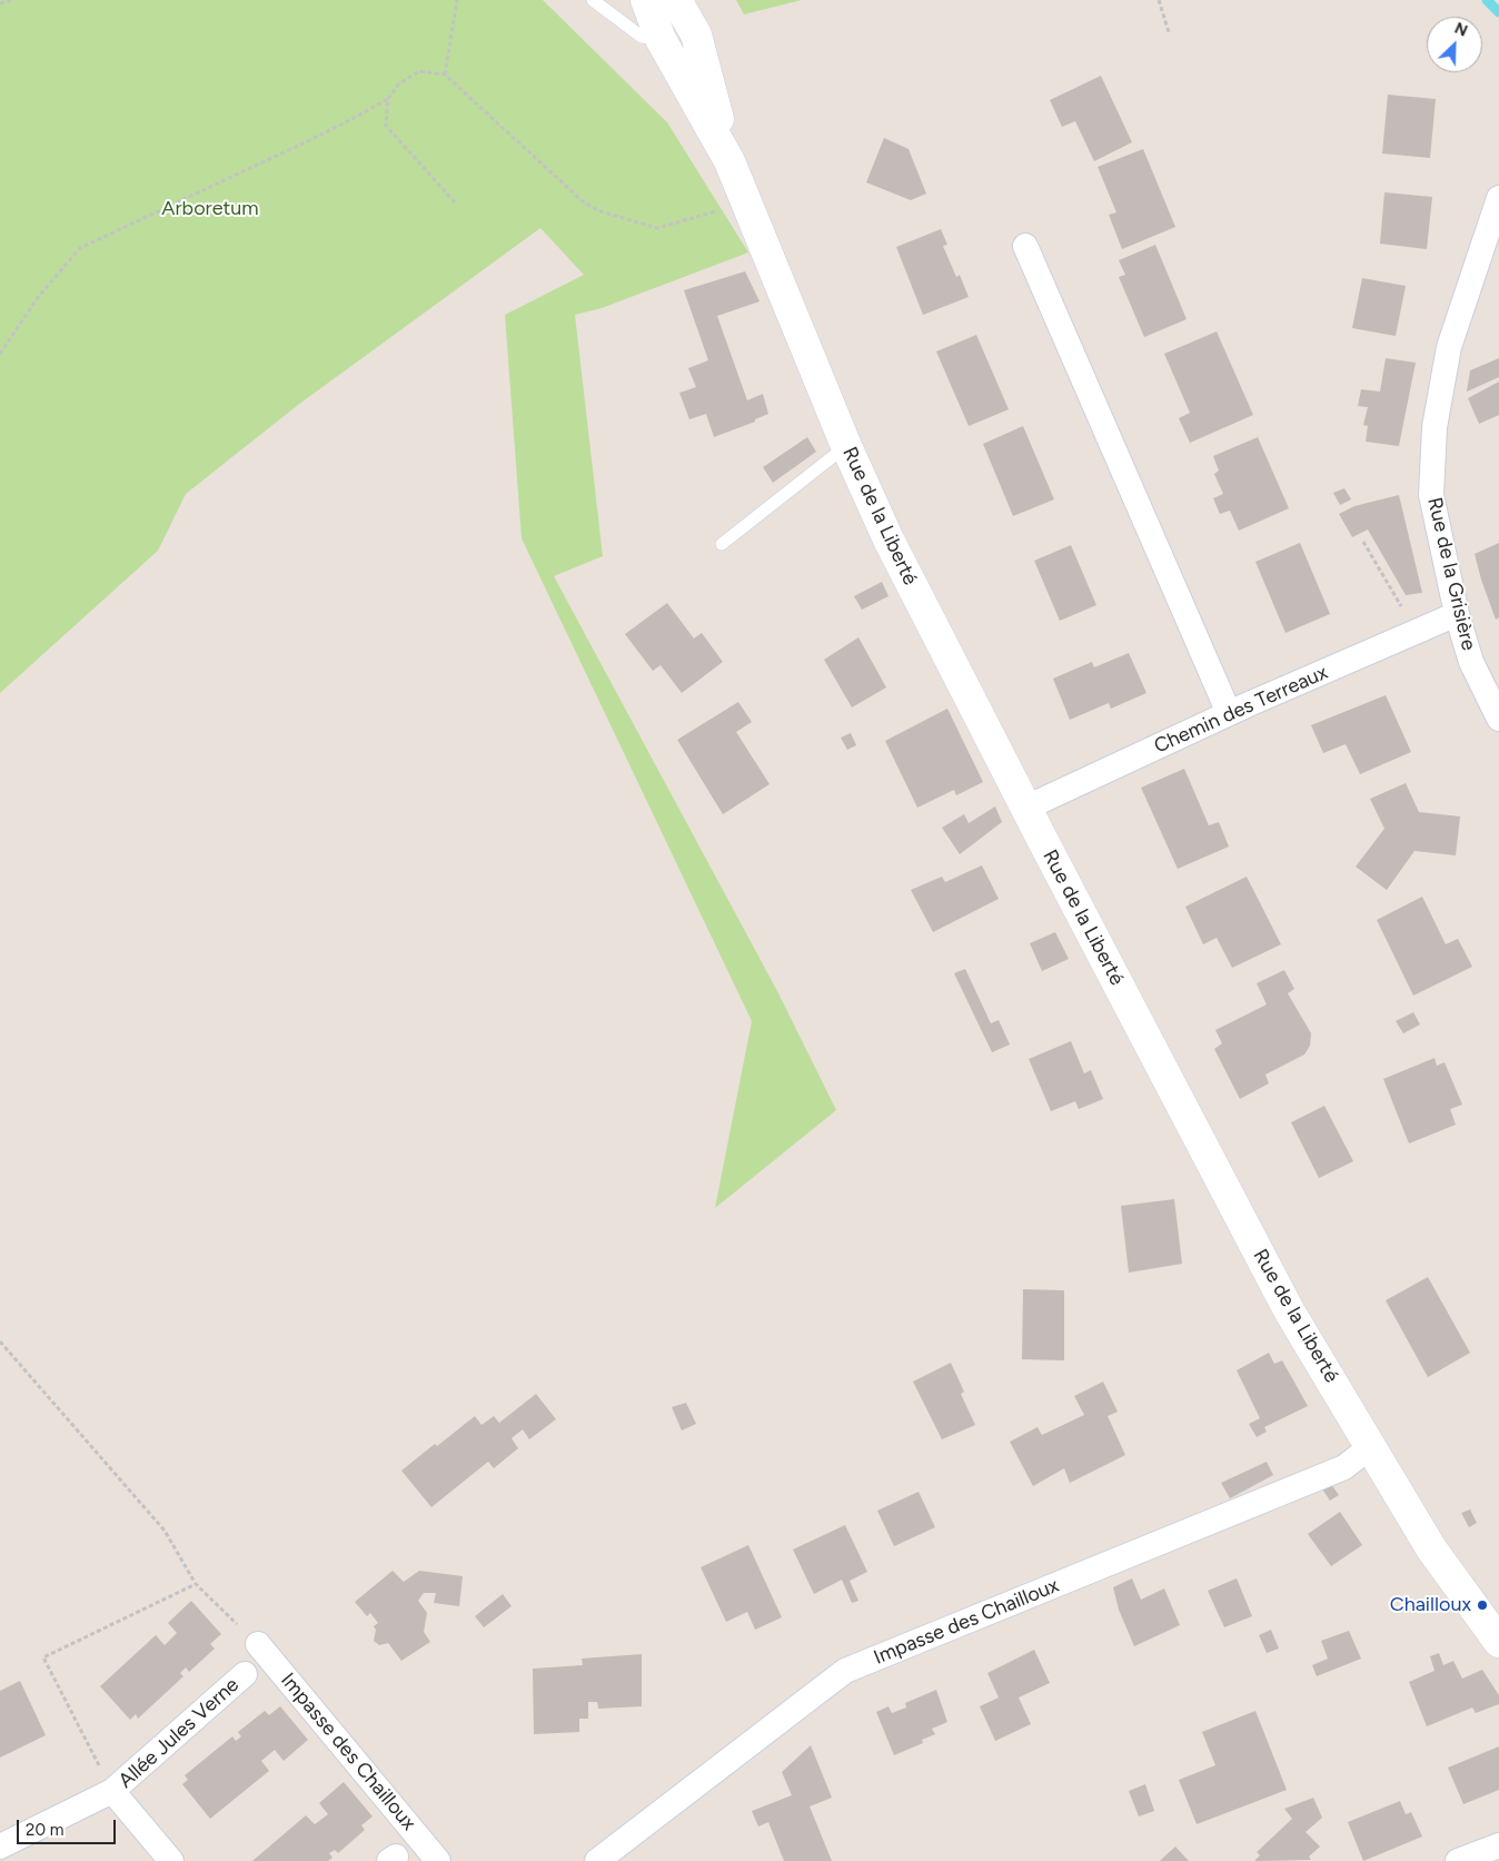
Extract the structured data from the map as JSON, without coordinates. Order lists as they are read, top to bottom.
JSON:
{
  "streets": {
    "street": [
      "Rue de la Liberté",
      "Rue de la Grisière",
      "Chemin des Terreaux",
      "Impasse des Chailloux",
      "Allée Jules Verne"
    ]
  },
  "crossings": [
    ["Rue de la Liberté", "Chemin des Terreaux"],
    ["Rue de la Liberté", "Impasse des Chailloux"],
    ["Rue de la Grisière", "Chemin des Terreaux"]
  ],
  "parks": ["Arboretum"],
  "places": ["Chailloux"],
  "scale_bar": "20 m",
  "north": "top right"
}
